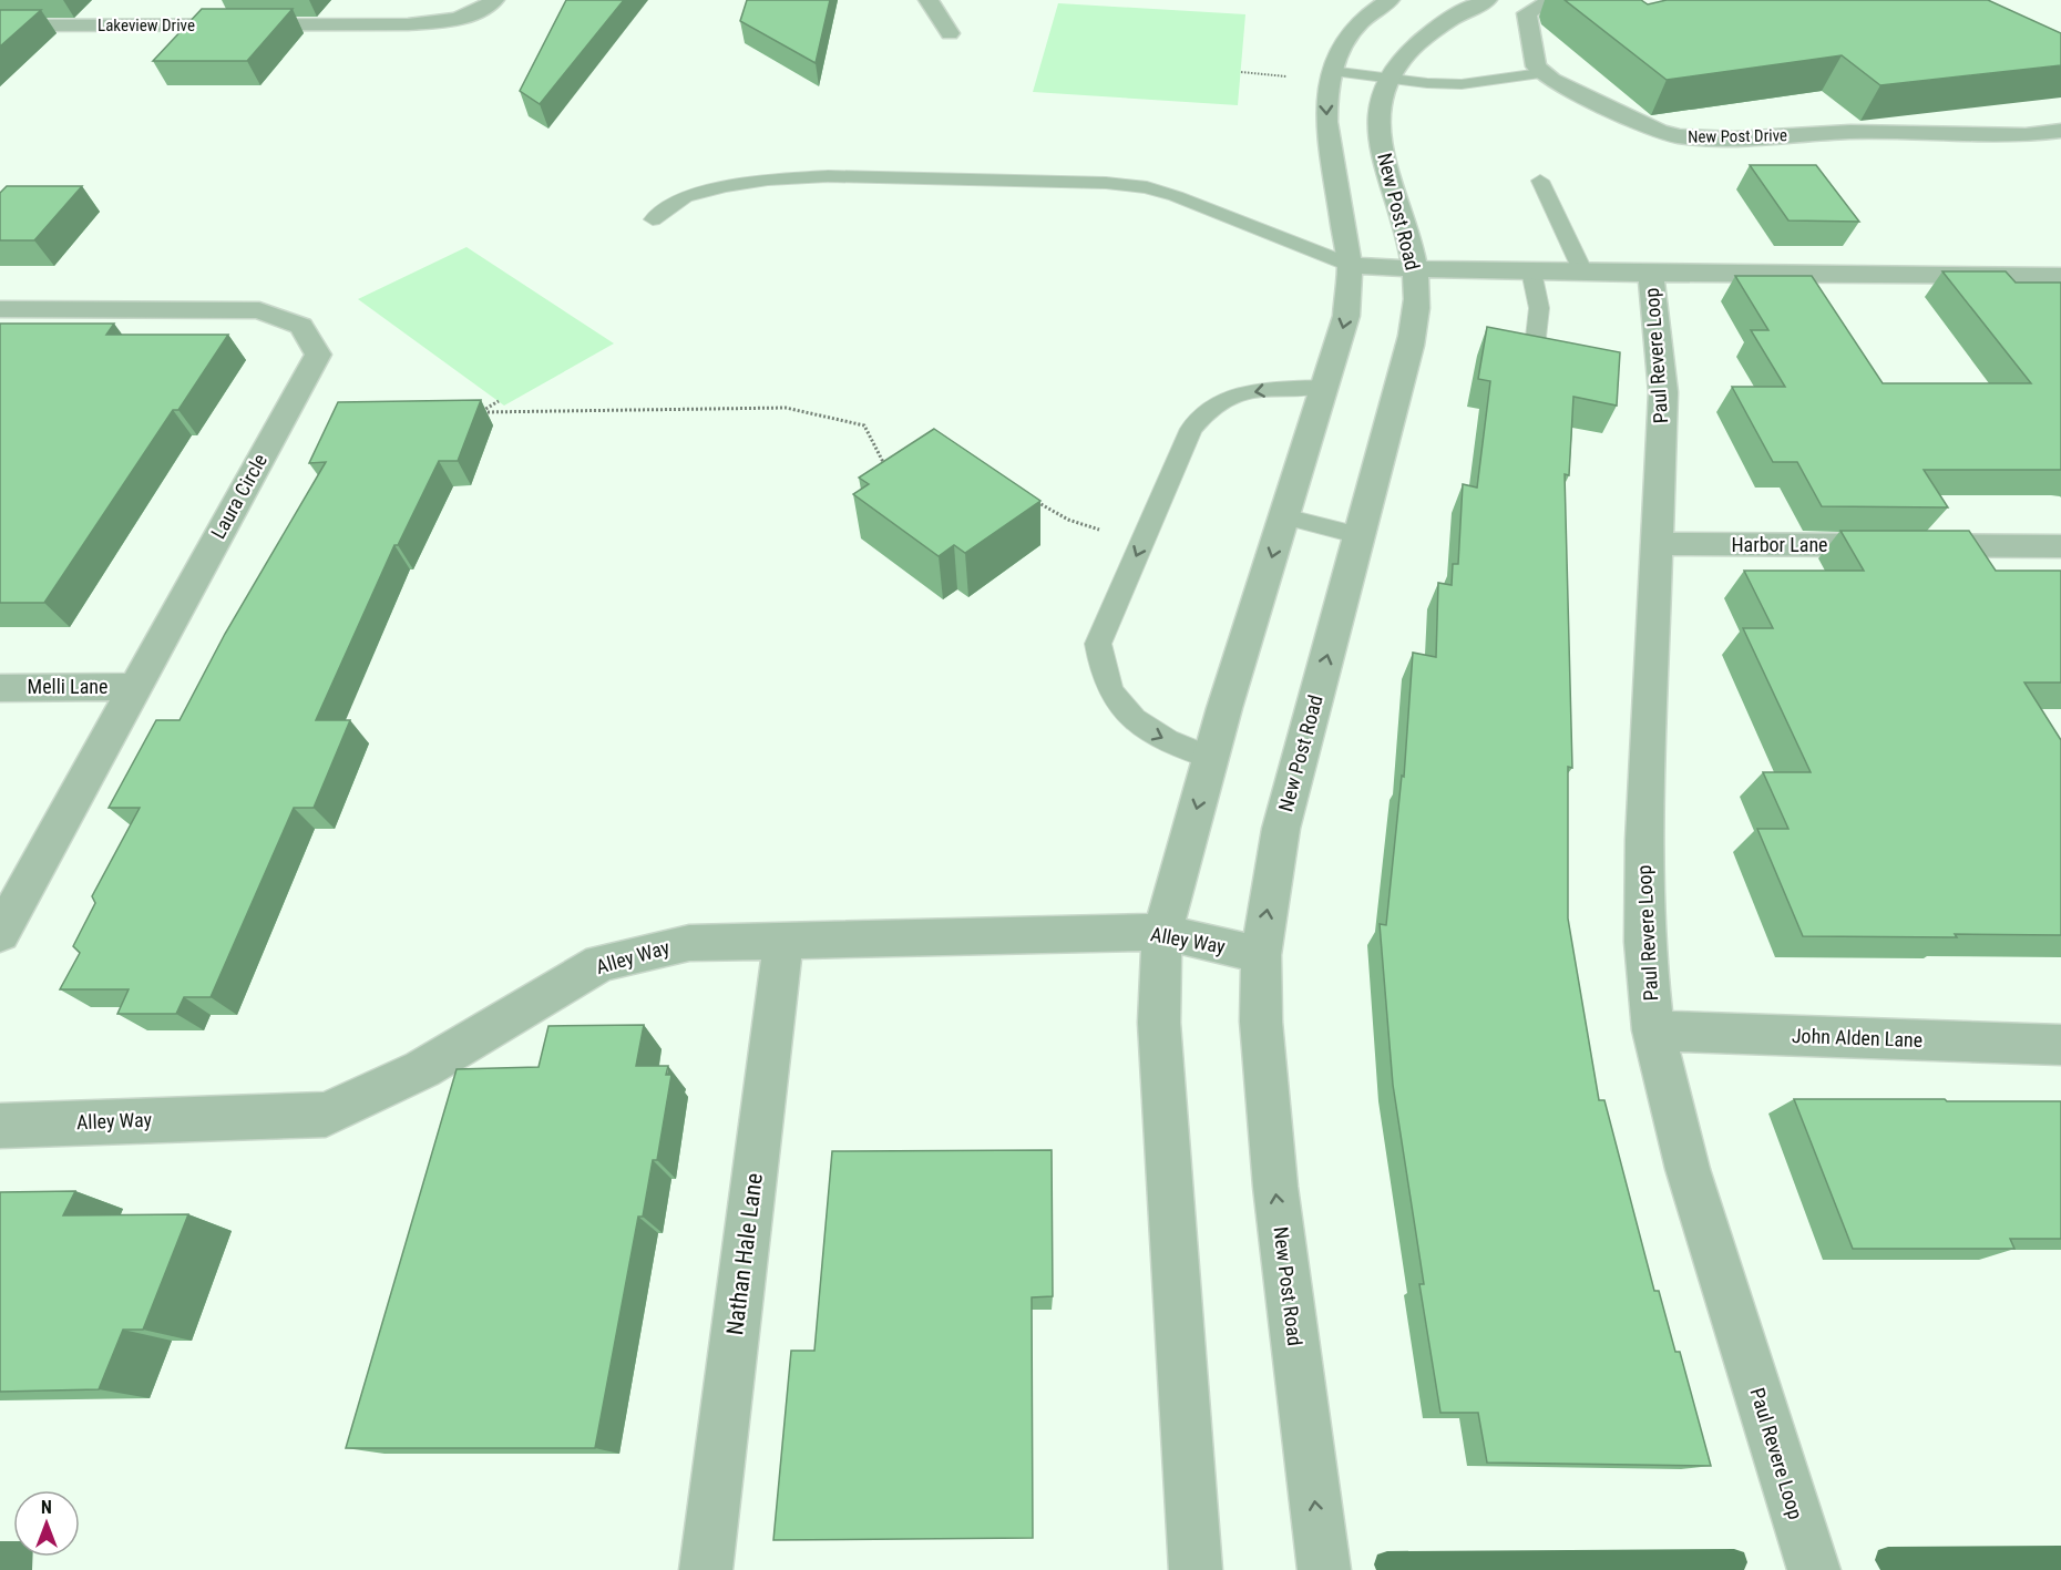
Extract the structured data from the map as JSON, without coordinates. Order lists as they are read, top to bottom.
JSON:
{
  "streets": {
    "street": [
      "Lakeview Drive",
      "New Post Drive",
      "New Post Road",
      "Paul Revere Loop",
      "Laura Circle",
      "Harbor Lane",
      "Melli Lane",
      "Alley Way",
      "John Alden Lane",
      "Nathan Hale Lane"
    ]
  },
  "crossings": [
    ["New Post Road", "Paul Revere Loop"],
    ["New Post Road", "Alley Way"],
    ["Paul Revere Loop", "Harbor Lane"],
    ["Paul Revere Loop", "John Alden Lane"],
    ["Laura Circle", "Melli Lane"],
    ["Alley Way", "Nathan Hale Lane"]
  ],
  "north": "top"
}
